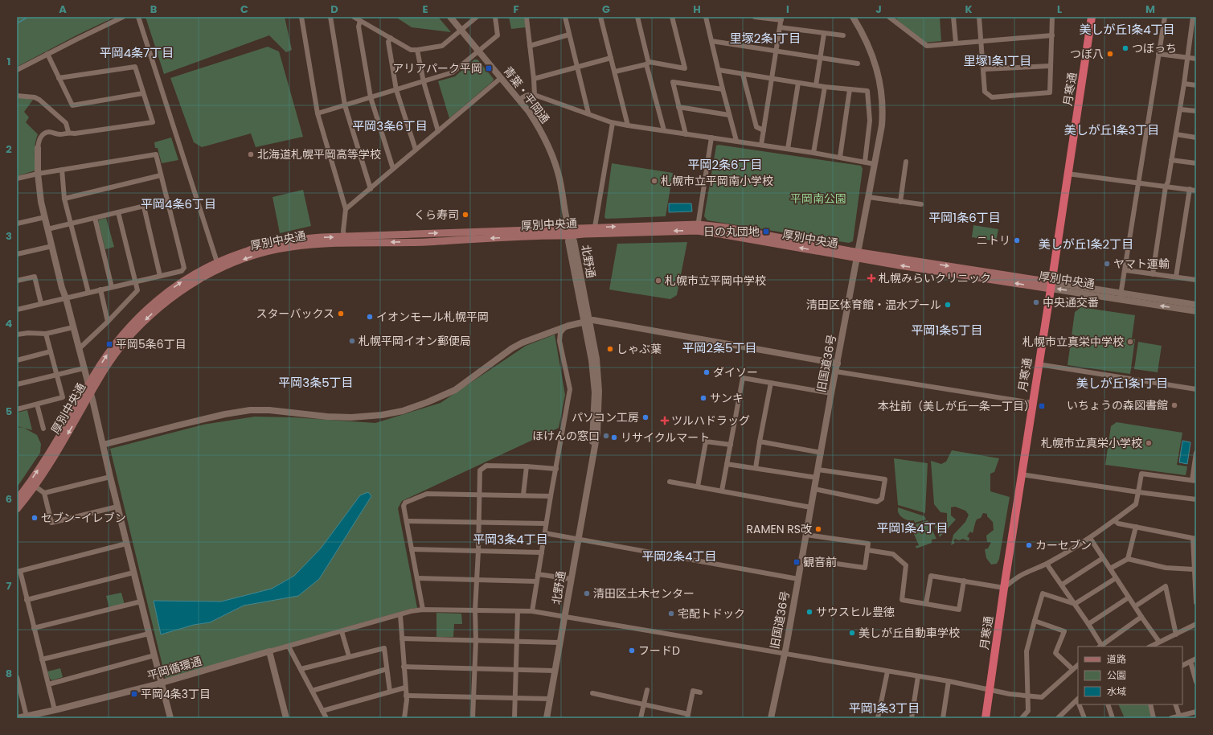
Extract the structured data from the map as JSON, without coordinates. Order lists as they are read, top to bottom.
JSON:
{
  "streets": {
    "highway": ["月寒通"],
    "main road": ["厚別中央通"],
    "street": [
      "青葉・平岡通",
      "北野通",
      "旧国道36号",
      "平岡循環通"
    ]
  },
  "crossings": [
    ["月寒通", "厚別中央通"],
    ["青葉・平岡通", "厚別中央通"],
    ["青葉・平岡通", "北野通"],
    ["厚別中央通", "北野通"],
    ["厚別中央通", "旧国道36号"]
  ],
  "districts": [
    "美しが丘1条4丁目",
    "里塚2条1丁目",
    "平岡4条7丁目",
    "里塚1条1丁目",
    "平岡3条6丁目",
    "美しが丘1条3丁目",
    "平岡2条6丁目",
    "平岡4条6丁目",
    "平岡1条6丁目",
    "美しが丘1条2丁目",
    "平岡1条5丁目",
    "平岡2条5丁目",
    "平岡3条5丁目",
    "美しが丘1条1丁目",
    "平岡1条4丁目",
    "平岡3条4丁目",
    "平岡2条4丁目",
    "平岡1条3丁目"
  ],
  "parks": ["平岡南公園"],
  "places": {
    "other": [
      "つぼっち",
      "つぼ八",
      "北海道札幌平岡高等学校",
      "札幌市立平岡南小学校",
      "くら寿司",
      "ニトリ",
      "ヤマト運輸",
      "札幌市立平岡中学校",
      "中央通交番",
      "清田区体育館・温水プール",
      "スターバックス",
      "イオンモール札幌平岡",
      "札幌平岡イオン郵便局",
      "札幌市立真栄中学校",
      "しゃぶ葉",
      "ダイソー",
      "サンキ",
      "いちょうの森図書館",
      "パソコン工房",
      "ほけんの窓口",
      "リサイクルマート",
      "札幌市立真栄小学校",
      "セブン-イレブン",
      "RAMEN RS改",
      "カーセブン",
      "清田区土木センター",
      "サウスヒル豊徳",
      "宅配トドック",
      "美しが丘自動車学校",
      "フードD"
    ],
    "transit": [
      "アリアパーク平岡",
      "日の丸団地",
      "平岡5条6丁目",
      "本社前（美しが丘一条一丁目）",
      "観音前",
      "平岡4条3丁目"
    ],
    "health": ["札幌みらいクリニック", "ツルハドラッグ"]
  },
  "legend": ["道路", "公園", "水域"],
  "grid": {
    "columns": [
      "A",
      "B",
      "C",
      "D",
      "E",
      "F",
      "G",
      "H",
      "I",
      "J",
      "K",
      "L",
      "M"
    ],
    "rows": [
      "1",
      "2",
      "3",
      "4",
      "5",
      "6",
      "7",
      "8"
    ]
  }
}
